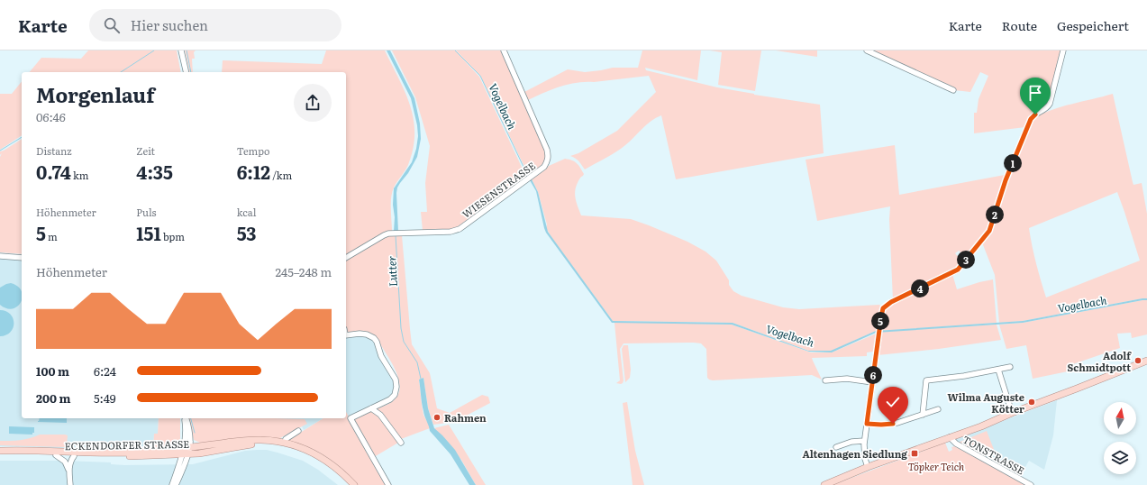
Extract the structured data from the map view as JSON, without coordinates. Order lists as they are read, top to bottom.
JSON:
{
  "streets": {
    "main road": ["ECKENDORFER STRASSE"],
    "street": ["WIESENSTRASSE", "TONSTRASSE"]
  },
  "water": ["Vogelbach", "Lutter"],
  "parks": ["Töpker Teich"],
  "places": {
    "other": ["Adolf Schmidtpott", "Wilma Auguste Kötter", "Rahmen"],
    "transit": ["Altenhagen Siedlung"]
  },
  "north": "top",
  "page": {
    "header": "Karte",
    "search": "Hier suchen",
    "nav": ["Karte", "Route", "Gespeichert"],
    "heading": ["Morgenlauf", "06:46"],
    "stats": [
      ["Distanz", "0.74 km"],
      ["Zeit", "4:35"],
      ["Tempo", "6:12 /km"],
      ["Höhenmeter", "5 m"],
      ["Puls", "151 bpm"],
      ["kcal", "53"]
    ],
    "pins": [
      "1",
      "2",
      "3",
      "4",
      "5",
      "6"
    ],
    "chart": ["Höhenmeter", "245–248 m"],
    "list": [
      {
        "name": "100 m",
        "note": "6:24"
      },
      {
        "name": "200 m",
        "note": "5:49"
      }
    ]
  }
}
